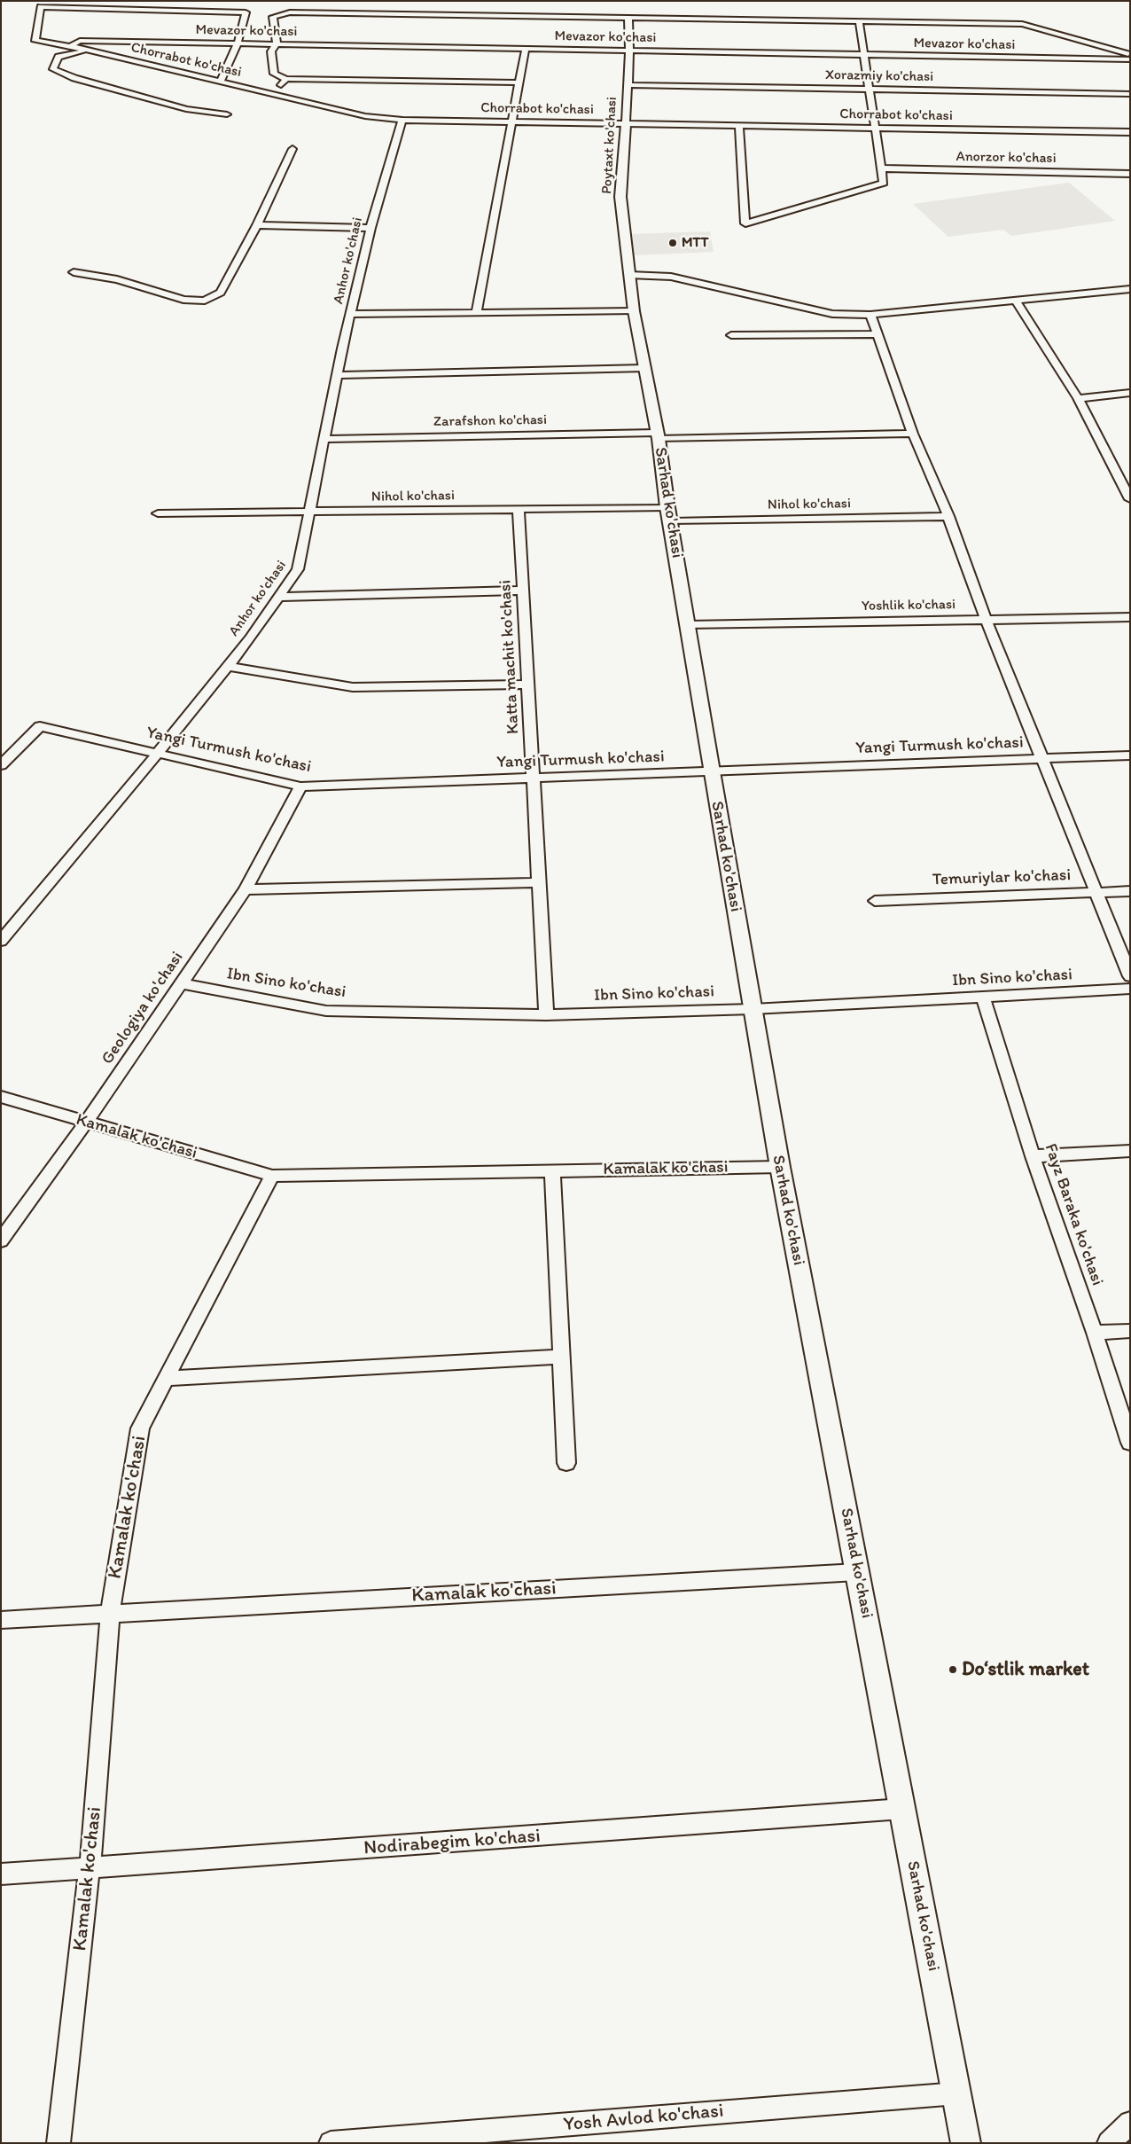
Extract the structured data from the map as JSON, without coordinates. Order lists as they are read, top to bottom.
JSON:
{
  "streets": {
    "street": [
      "Mevazor ko'chasi",
      "Chorrabot ko'chasi",
      "Xorazmiy ko'chasi",
      "Poytaxt ko'chasi",
      "Anorzor ko'chasi",
      "Anhor ko'chasi",
      "Zarafshon ko'chasi",
      "Nihol ko'chasi",
      "Sarhad ko'chasi",
      "Yoshlik ko'chasi",
      "Katta machit ko'chasi",
      "Yangi Turmush ko'chasi",
      "Temuriylar ko'chasi",
      "Ibn Sino ko'chasi",
      "Geologiya ko'chasi",
      "Kamalak ko'chasi",
      "Fayz Baraka ko'chasi",
      "Nodirabegim ko'chasi",
      "Yosh Avlod ko'chasi"
    ]
  },
  "crossings": [
    ["Mevazor ko'chasi", "Chorrabot ko'chasi"],
    ["Mevazor ko'chasi", "Poytaxt ko'chasi"],
    ["Chorrabot ko'chasi", "Poytaxt ko'chasi"],
    ["Chorrabot ko'chasi", "Anhor ko'chasi"],
    ["Xorazmiy ko'chasi", "Poytaxt ko'chasi"],
    ["Poytaxt ko'chasi", "Sarhad ko'chasi"],
    ["Anhor ko'chasi", "Zarafshon ko'chasi"],
    ["Anhor ko'chasi", "Nihol ko'chasi"],
    ["Anhor ko'chasi", "Yangi Turmush ko'chasi"],
    ["Zarafshon ko'chasi", "Sarhad ko'chasi"],
    ["Nihol ko'chasi", "Sarhad ko'chasi"],
    ["Nihol ko'chasi", "Katta machit ko'chasi"],
    ["Sarhad ko'chasi", "Yoshlik ko'chasi"],
    ["Sarhad ko'chasi", "Yangi Turmush ko'chasi"],
    ["Sarhad ko'chasi", "Ibn Sino ko'chasi"],
    ["Sarhad ko'chasi", "Kamalak ko'chasi"],
    ["Sarhad ko'chasi", "Nodirabegim ko'chasi"],
    ["Sarhad ko'chasi", "Yosh Avlod ko'chasi"],
    ["Katta machit ko'chasi", "Yangi Turmush ko'chasi"],
    ["Katta machit ko'chasi", "Ibn Sino ko'chasi"],
    ["Yangi Turmush ko'chasi", "Geologiya ko'chasi"],
    ["Ibn Sino ko'chasi", "Geologiya ko'chasi"],
    ["Ibn Sino ko'chasi", "Fayz Baraka ko'chasi"],
    ["Geologiya ko'chasi", "Kamalak ko'chasi"],
    ["Kamalak ko'chasi", "Nodirabegim ko'chasi"]
  ],
  "places": ["MTT", "Doʻstlik market"]
}
